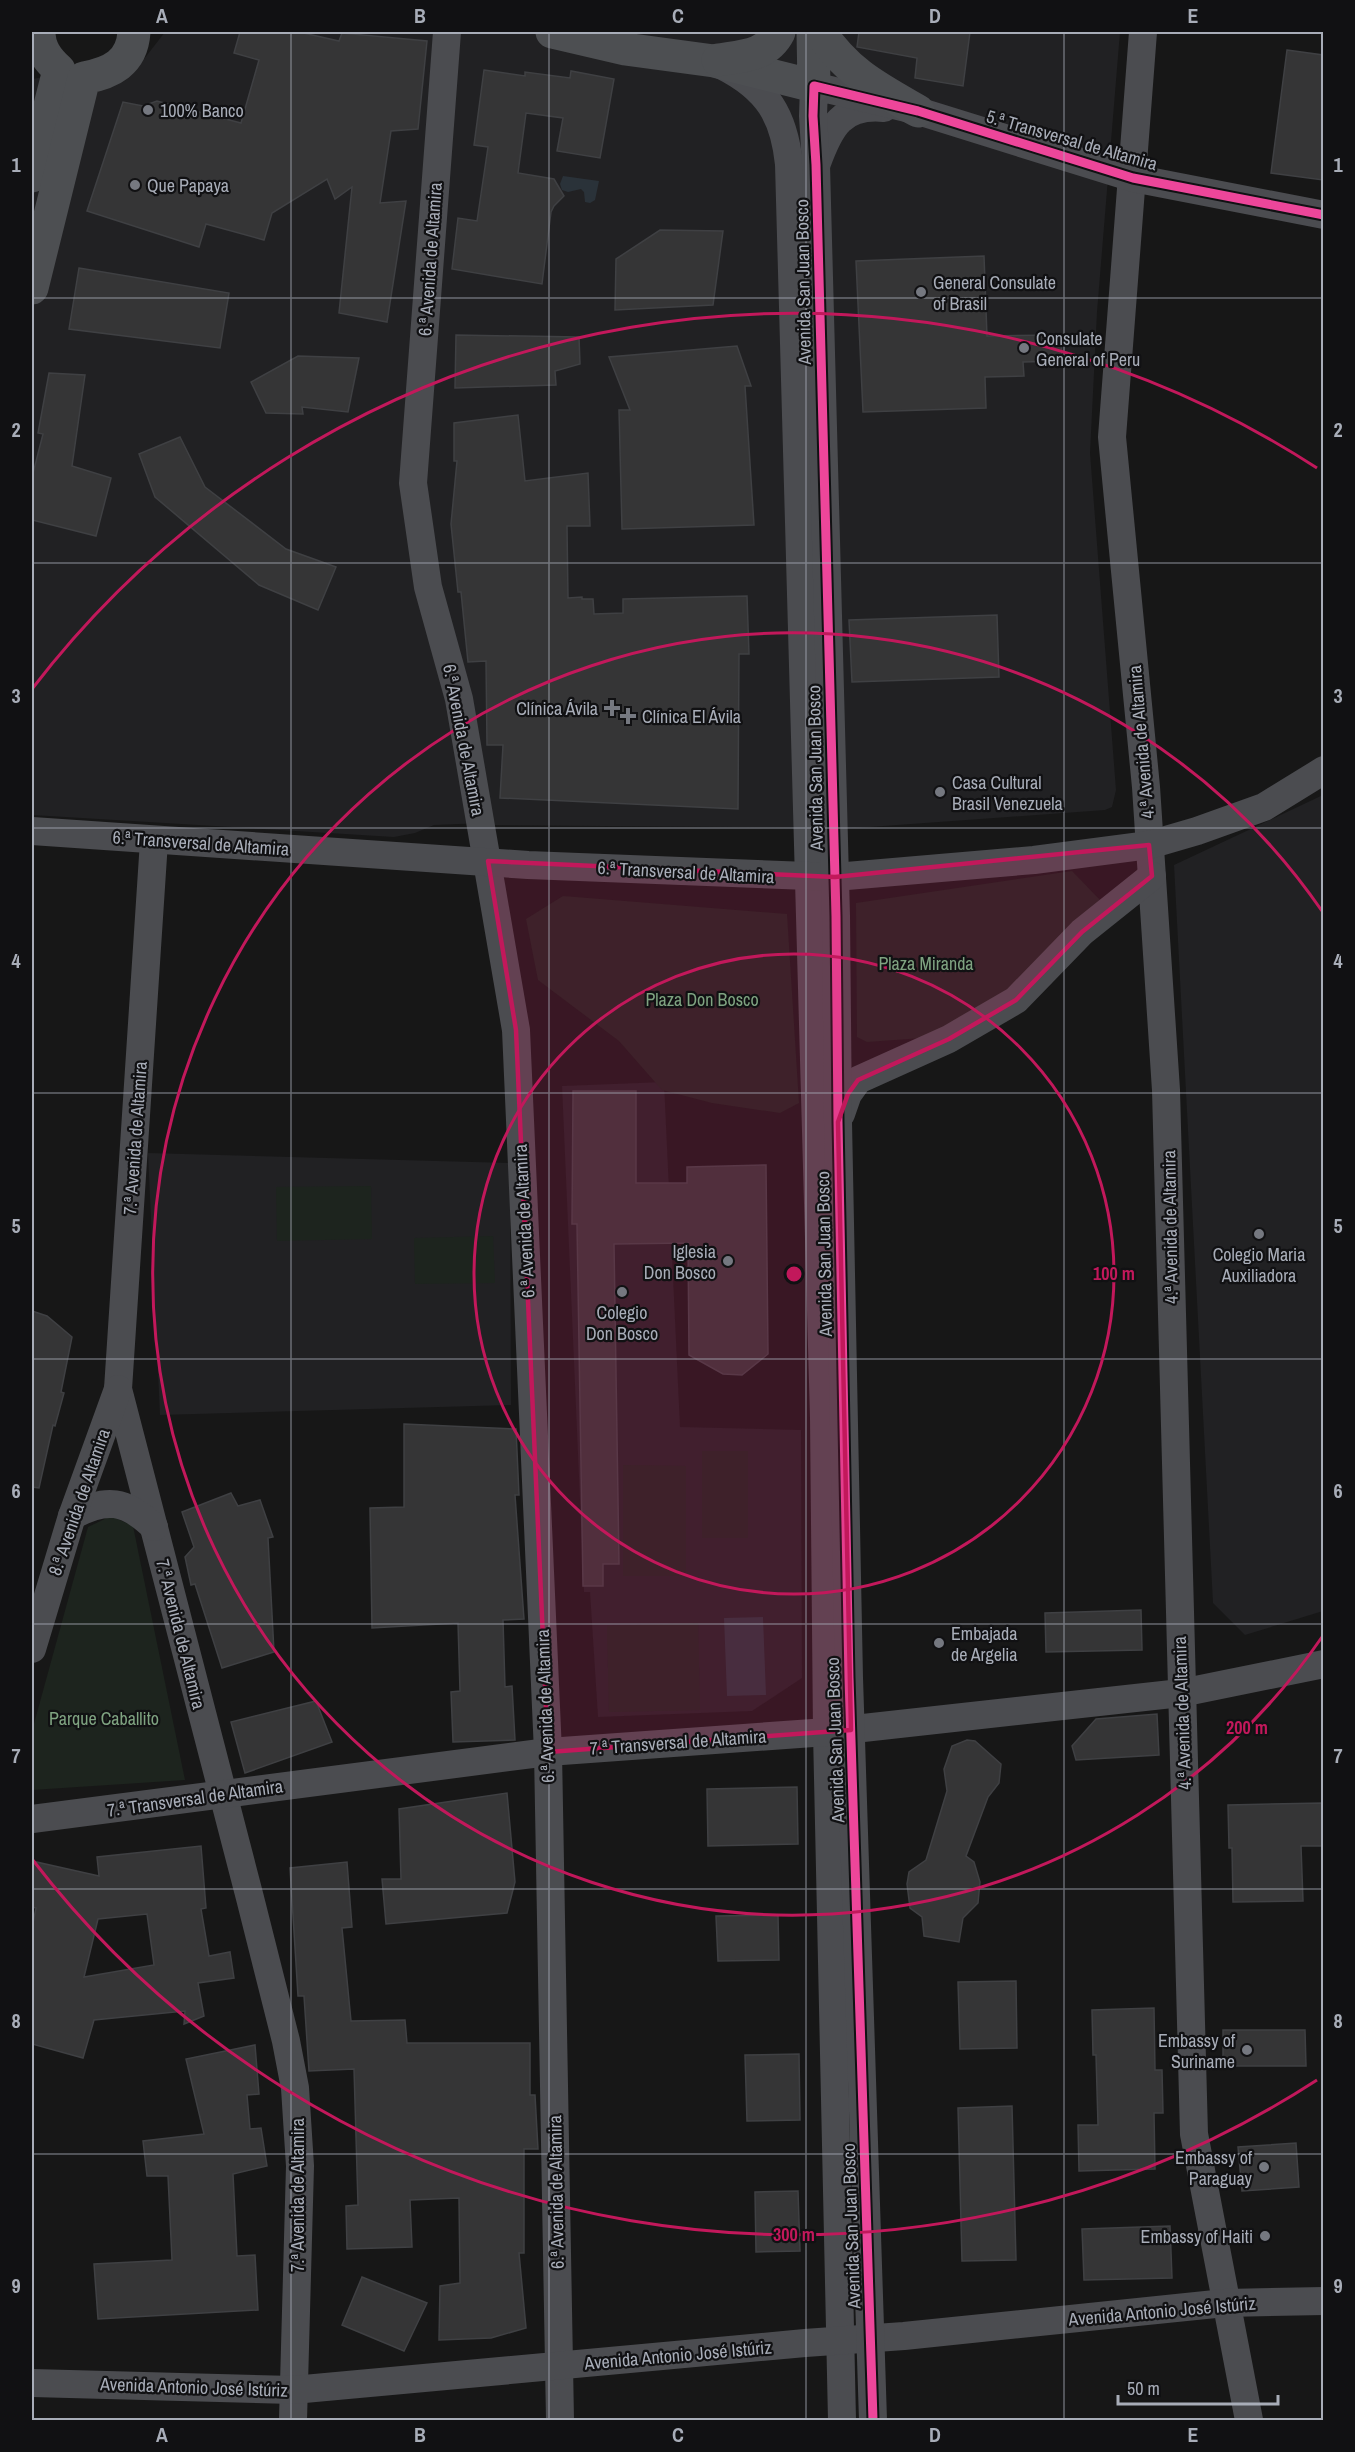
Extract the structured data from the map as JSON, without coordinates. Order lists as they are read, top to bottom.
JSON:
{
  "streets": {
    "main road": ["5.ª Transversal de Altamira", "Avenida San Juan Bosco"],
    "street": [
      "6.ª Avenida de Altamira",
      "4.ª Avenida de Altamira",
      "6.ª Transversal de Altamira",
      "7.ª Avenida de Altamira",
      "8.ª Avenida de Altamira",
      "7.ª Transversal de Altamira",
      "Avenida Antonio José Istúriz"
    ]
  },
  "crossings": [
    ["5.ª Transversal de Altamira", "Avenida San Juan Bosco"],
    ["5.ª Transversal de Altamira", "4.ª Avenida de Altamira"],
    ["6.ª Avenida de Altamira", "6.ª Transversal de Altamira"],
    ["6.ª Avenida de Altamira", "7.ª Transversal de Altamira"],
    ["6.ª Avenida de Altamira", "Avenida Antonio José Istúriz"],
    ["Avenida San Juan Bosco", "6.ª Transversal de Altamira"],
    ["Avenida San Juan Bosco", "7.ª Transversal de Altamira"],
    ["Avenida San Juan Bosco", "Avenida Antonio José Istúriz"],
    ["4.ª Avenida de Altamira", "6.ª Transversal de Altamira"],
    ["4.ª Avenida de Altamira", "7.ª Transversal de Altamira"],
    ["4.ª Avenida de Altamira", "Avenida Antonio José Istúriz"],
    ["6.ª Transversal de Altamira", "7.ª Avenida de Altamira"],
    ["7.ª Avenida de Altamira", "8.ª Avenida de Altamira"],
    ["7.ª Avenida de Altamira", "7.ª Transversal de Altamira"],
    ["7.ª Avenida de Altamira", "Avenida Antonio José Istúriz"]
  ],
  "parks": ["Plaza Miranda", "Plaza Don Bosco", "Parque Caballito"],
  "places": {
    "other": [
      "100% Banco",
      "Que Papaya",
      "General Consulate of Brasil",
      "Consulate General of Peru",
      "Casa Cultural Brasil Venezuela",
      "Colegio Maria Auxiliadora",
      "Iglesia Don Bosco",
      "Colegio Don Bosco",
      "Embajada de Argelia",
      "Embassy of Suriname",
      "Embassy of Paraguay",
      "Embassy of Haiti"
    ],
    "health": ["Clínica Ávila", "Clínica El Ávila"]
  },
  "scale_bar": "50 m",
  "grid": {
    "columns": [
      "A",
      "B",
      "C",
      "D",
      "E"
    ],
    "rows": [
      "1",
      "2",
      "3",
      "4",
      "5",
      "6",
      "7",
      "8",
      "9"
    ]
  },
  "rings": ["100 m", "200 m", "300 m"]
}
